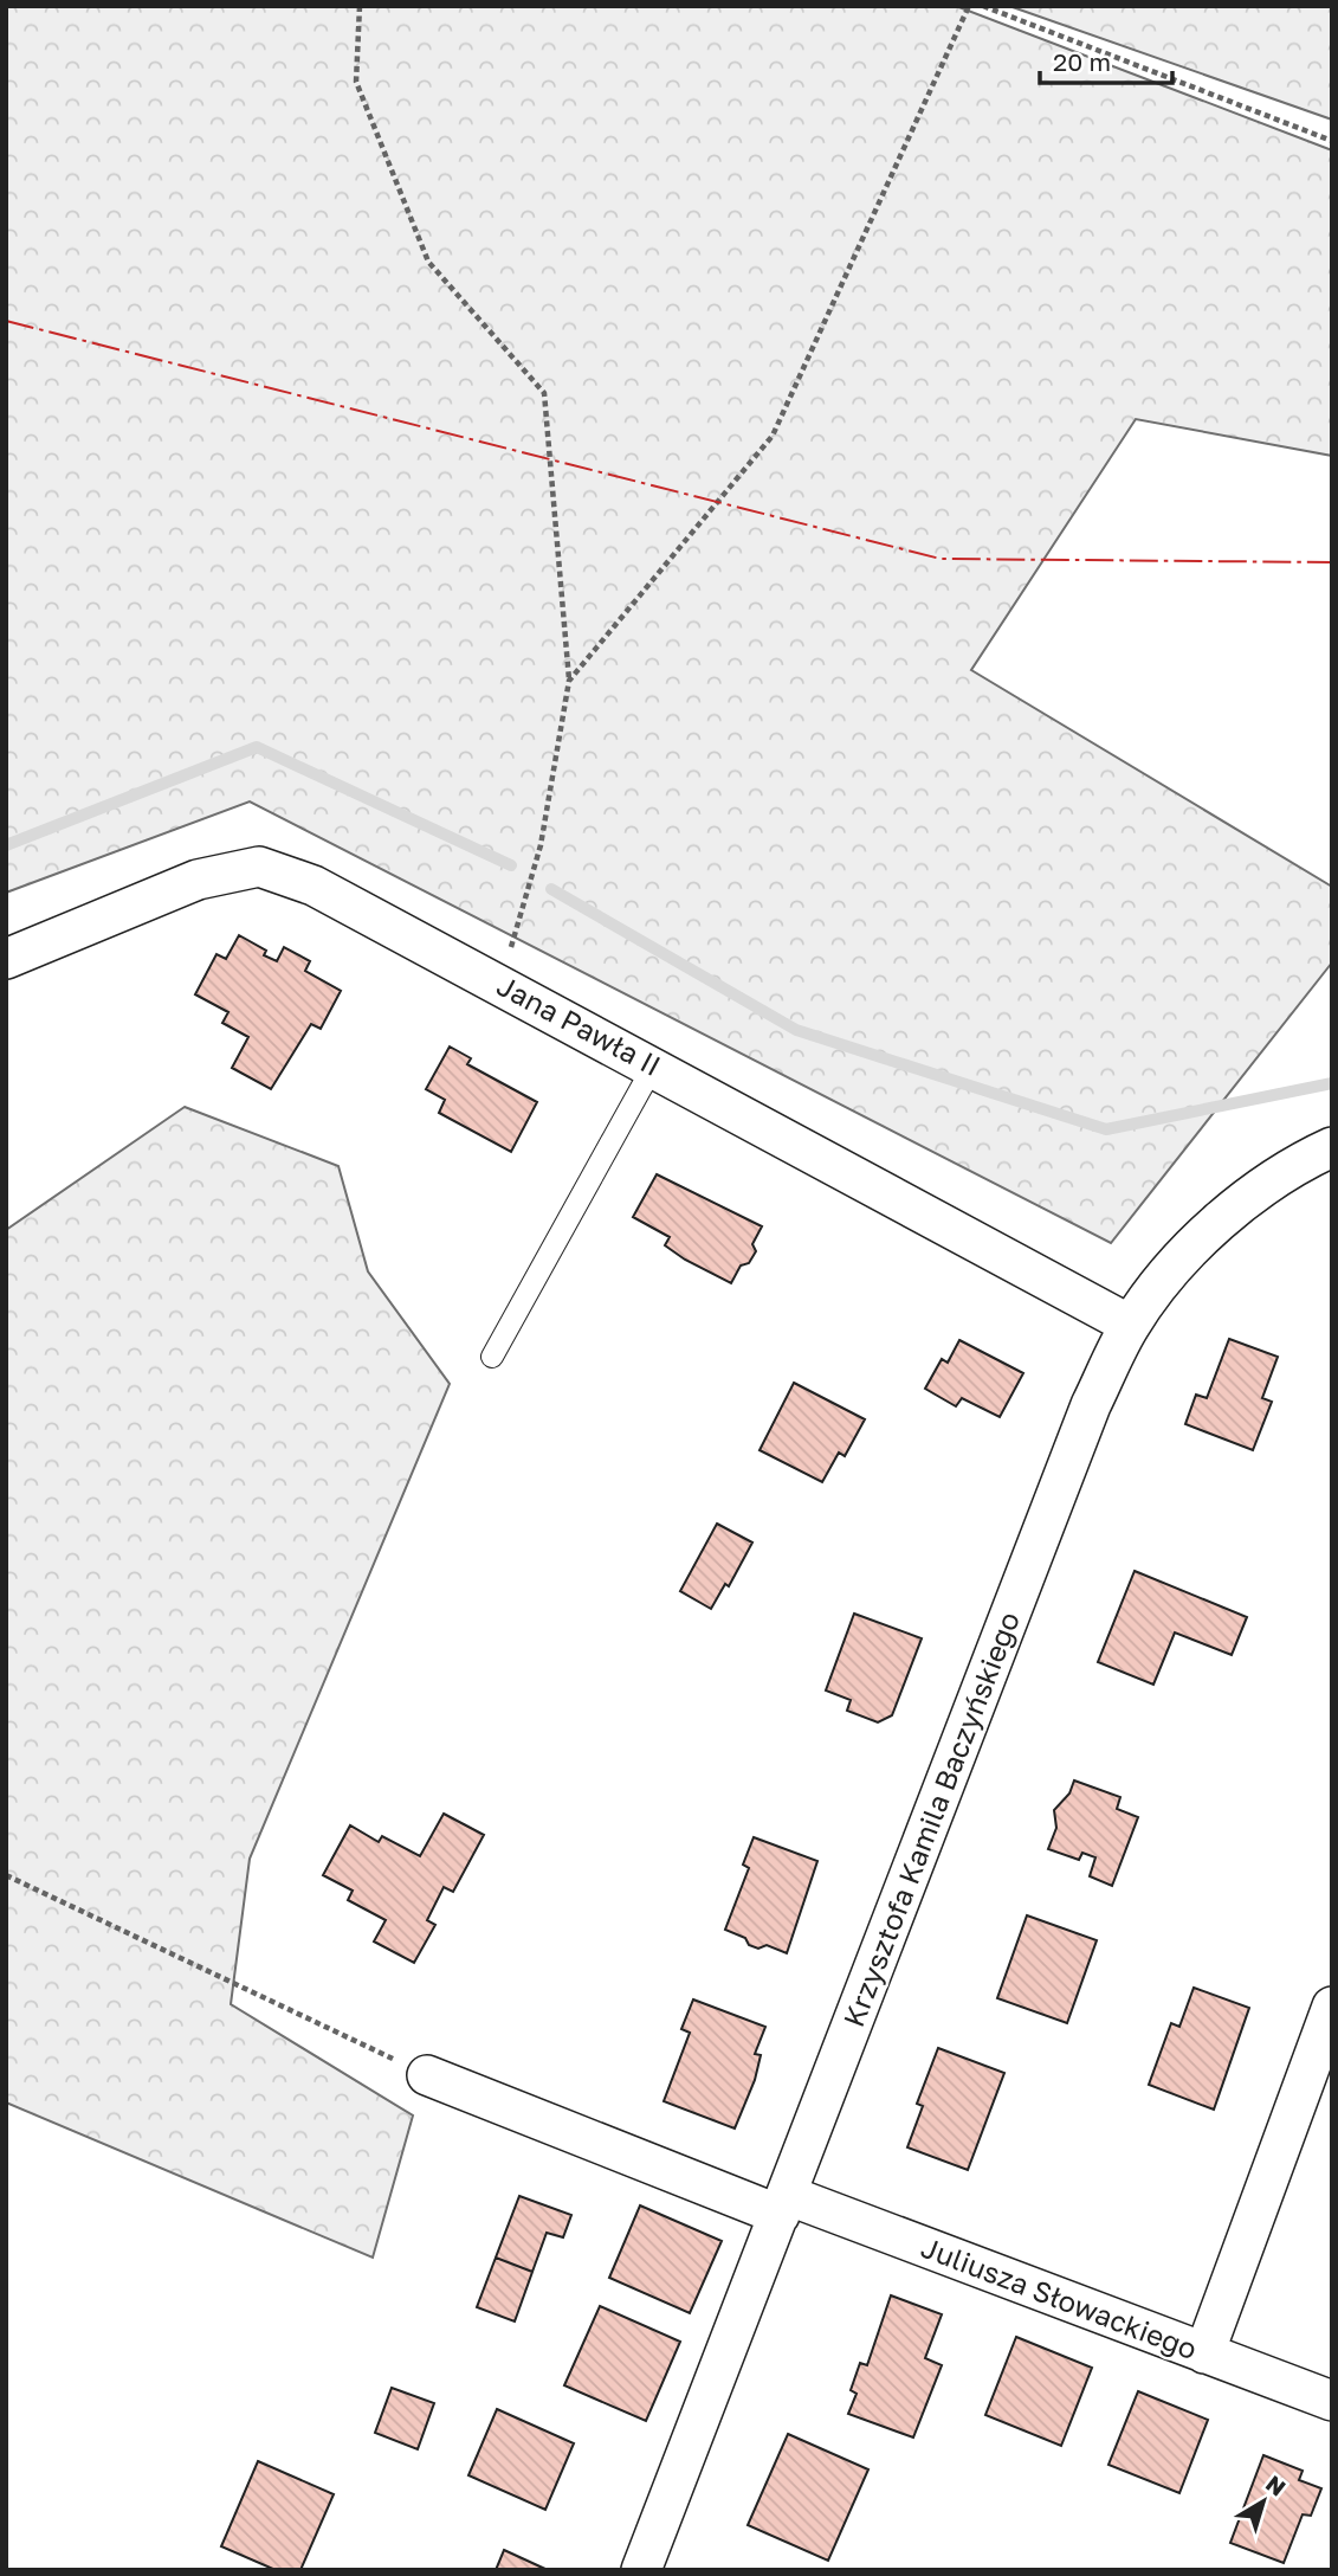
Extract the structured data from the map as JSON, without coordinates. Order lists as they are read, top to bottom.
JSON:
{
  "streets": {
    "street": ["Jana Pawła II", "Krzysztofa Kamila Baczyńskiego", "Juliusza Słowackiego"]
  },
  "crossings": [
    ["Jana Pawła II", "Krzysztofa Kamila Baczyńskiego"],
    ["Krzysztofa Kamila Baczyńskiego", "Juliusza Słowackiego"]
  ],
  "scale_bar": "20 m",
  "north": "top right"
}
